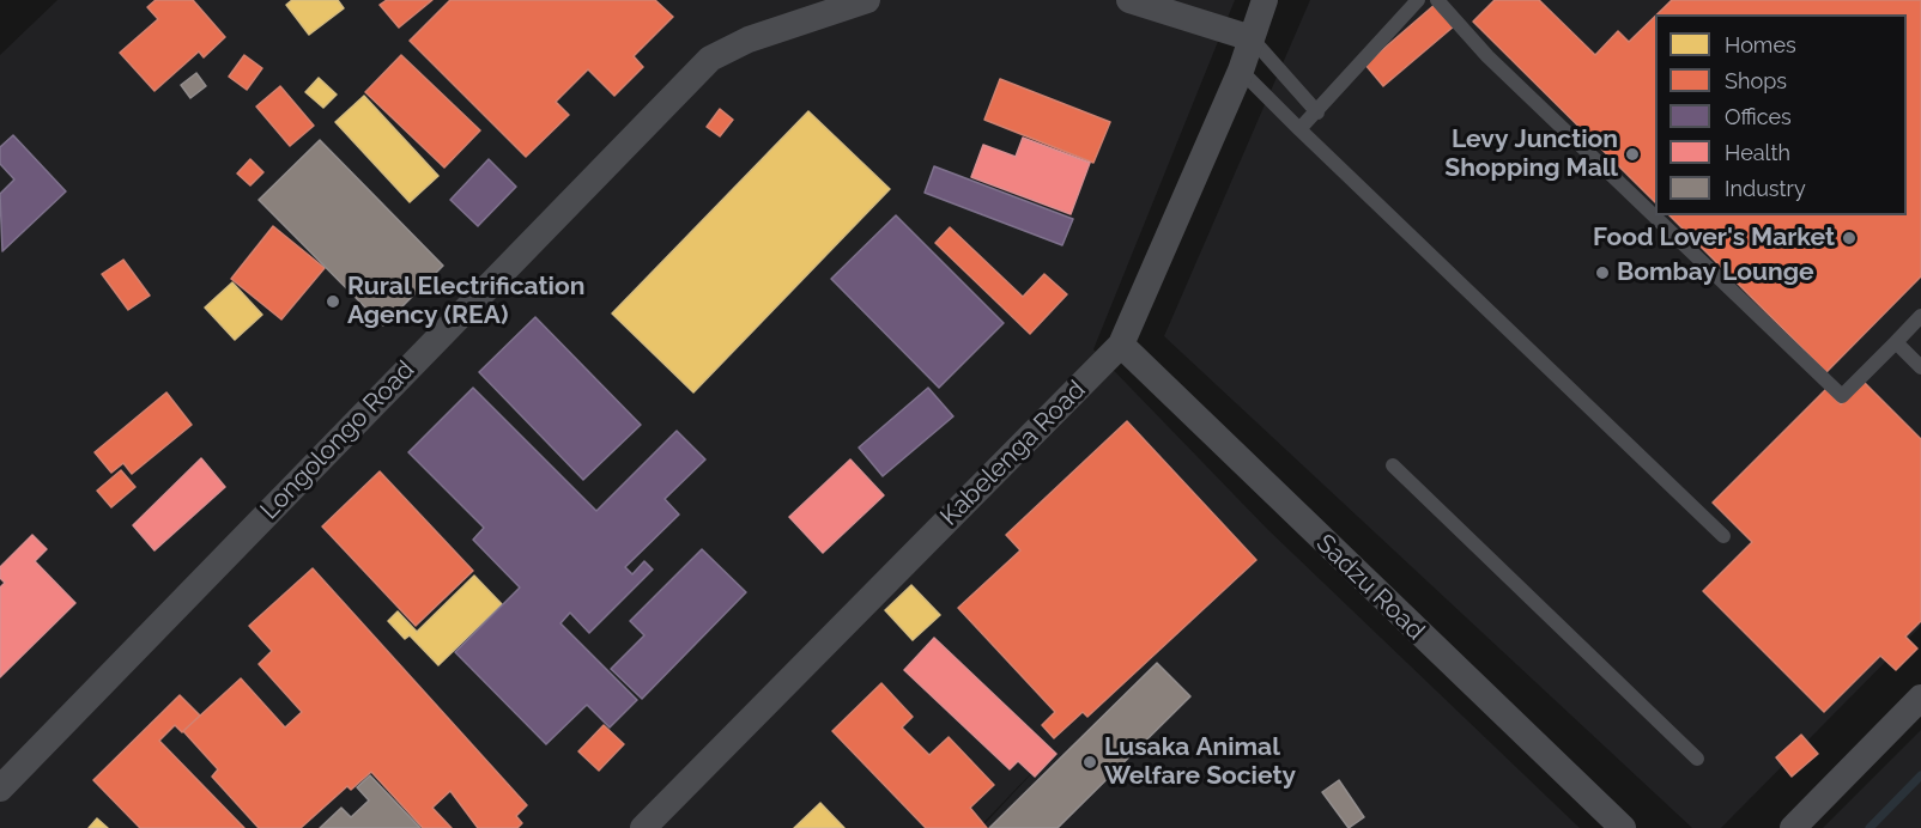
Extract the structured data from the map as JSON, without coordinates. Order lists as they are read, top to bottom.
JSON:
{
  "streets": {
    "street": ["Longolongo Road", "Kabelenga Road", "Sadzu Road"]
  },
  "crossings": [
    ["Kabelenga Road", "Sadzu Road"]
  ],
  "places": [
    "Levy Junction Shopping Mall",
    "Food Lover's Market",
    "Bombay Lounge",
    "Rural Electrification Agency (REA)",
    "Lusaka Animal Welfare Society"
  ],
  "legend": [
    "Homes",
    "Shops",
    "Offices",
    "Health",
    "Industry"
  ]
}
